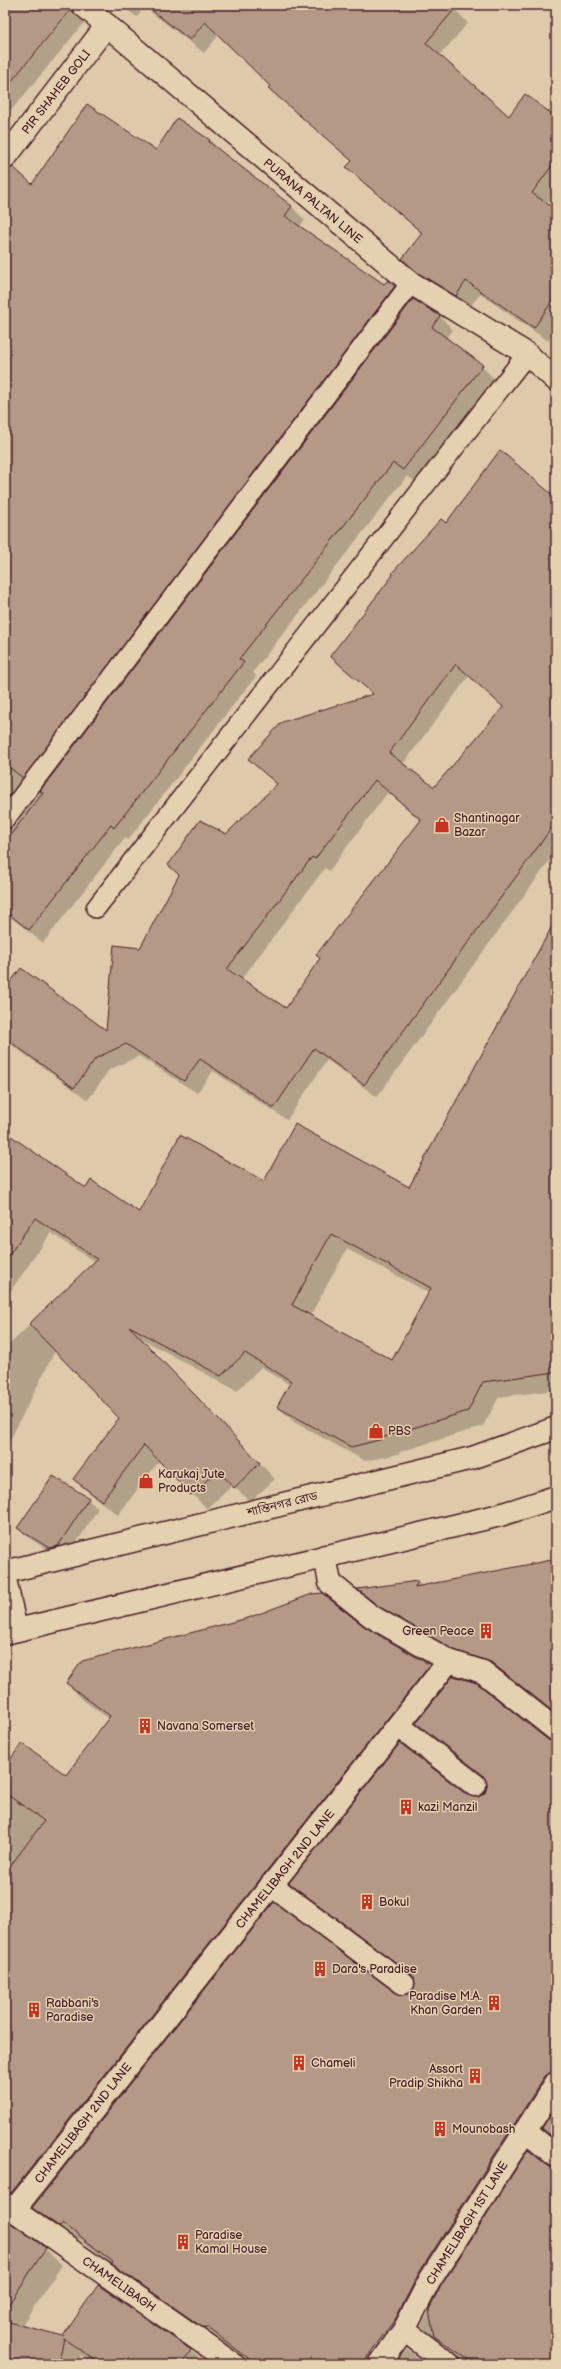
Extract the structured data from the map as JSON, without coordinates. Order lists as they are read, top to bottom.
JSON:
{
  "streets": {
    "street": [
      "PIR SHAHEB GOLI",
      "PURANA PALTAN LINE",
      "শান্তিনগর রোড",
      "CHAMELIBAGH 2ND LANE",
      "CHAMELIBAGH 1ST LANE",
      "CHAMELIBAGH"
    ]
  },
  "crossings": [
    ["PIR SHAHEB GOLI", "PURANA PALTAN LINE"],
    ["CHAMELIBAGH 2ND LANE", "CHAMELIBAGH"]
  ],
  "places": {
    "shop": ["Shantinagar Bazar", "PBS", "Karukaj Jute Products"],
    "building": [
      "Green Peace",
      "Navana Somerset",
      "kazi Manzil",
      "Bokul",
      "Dara's Paradise",
      "Paradise M.A. Khan Garden",
      "Rabbani's Paradise",
      "Chameli",
      "Assort Pradip Shikha",
      "Mounobash",
      "Paradise Kamal House"
    ]
  }
}
